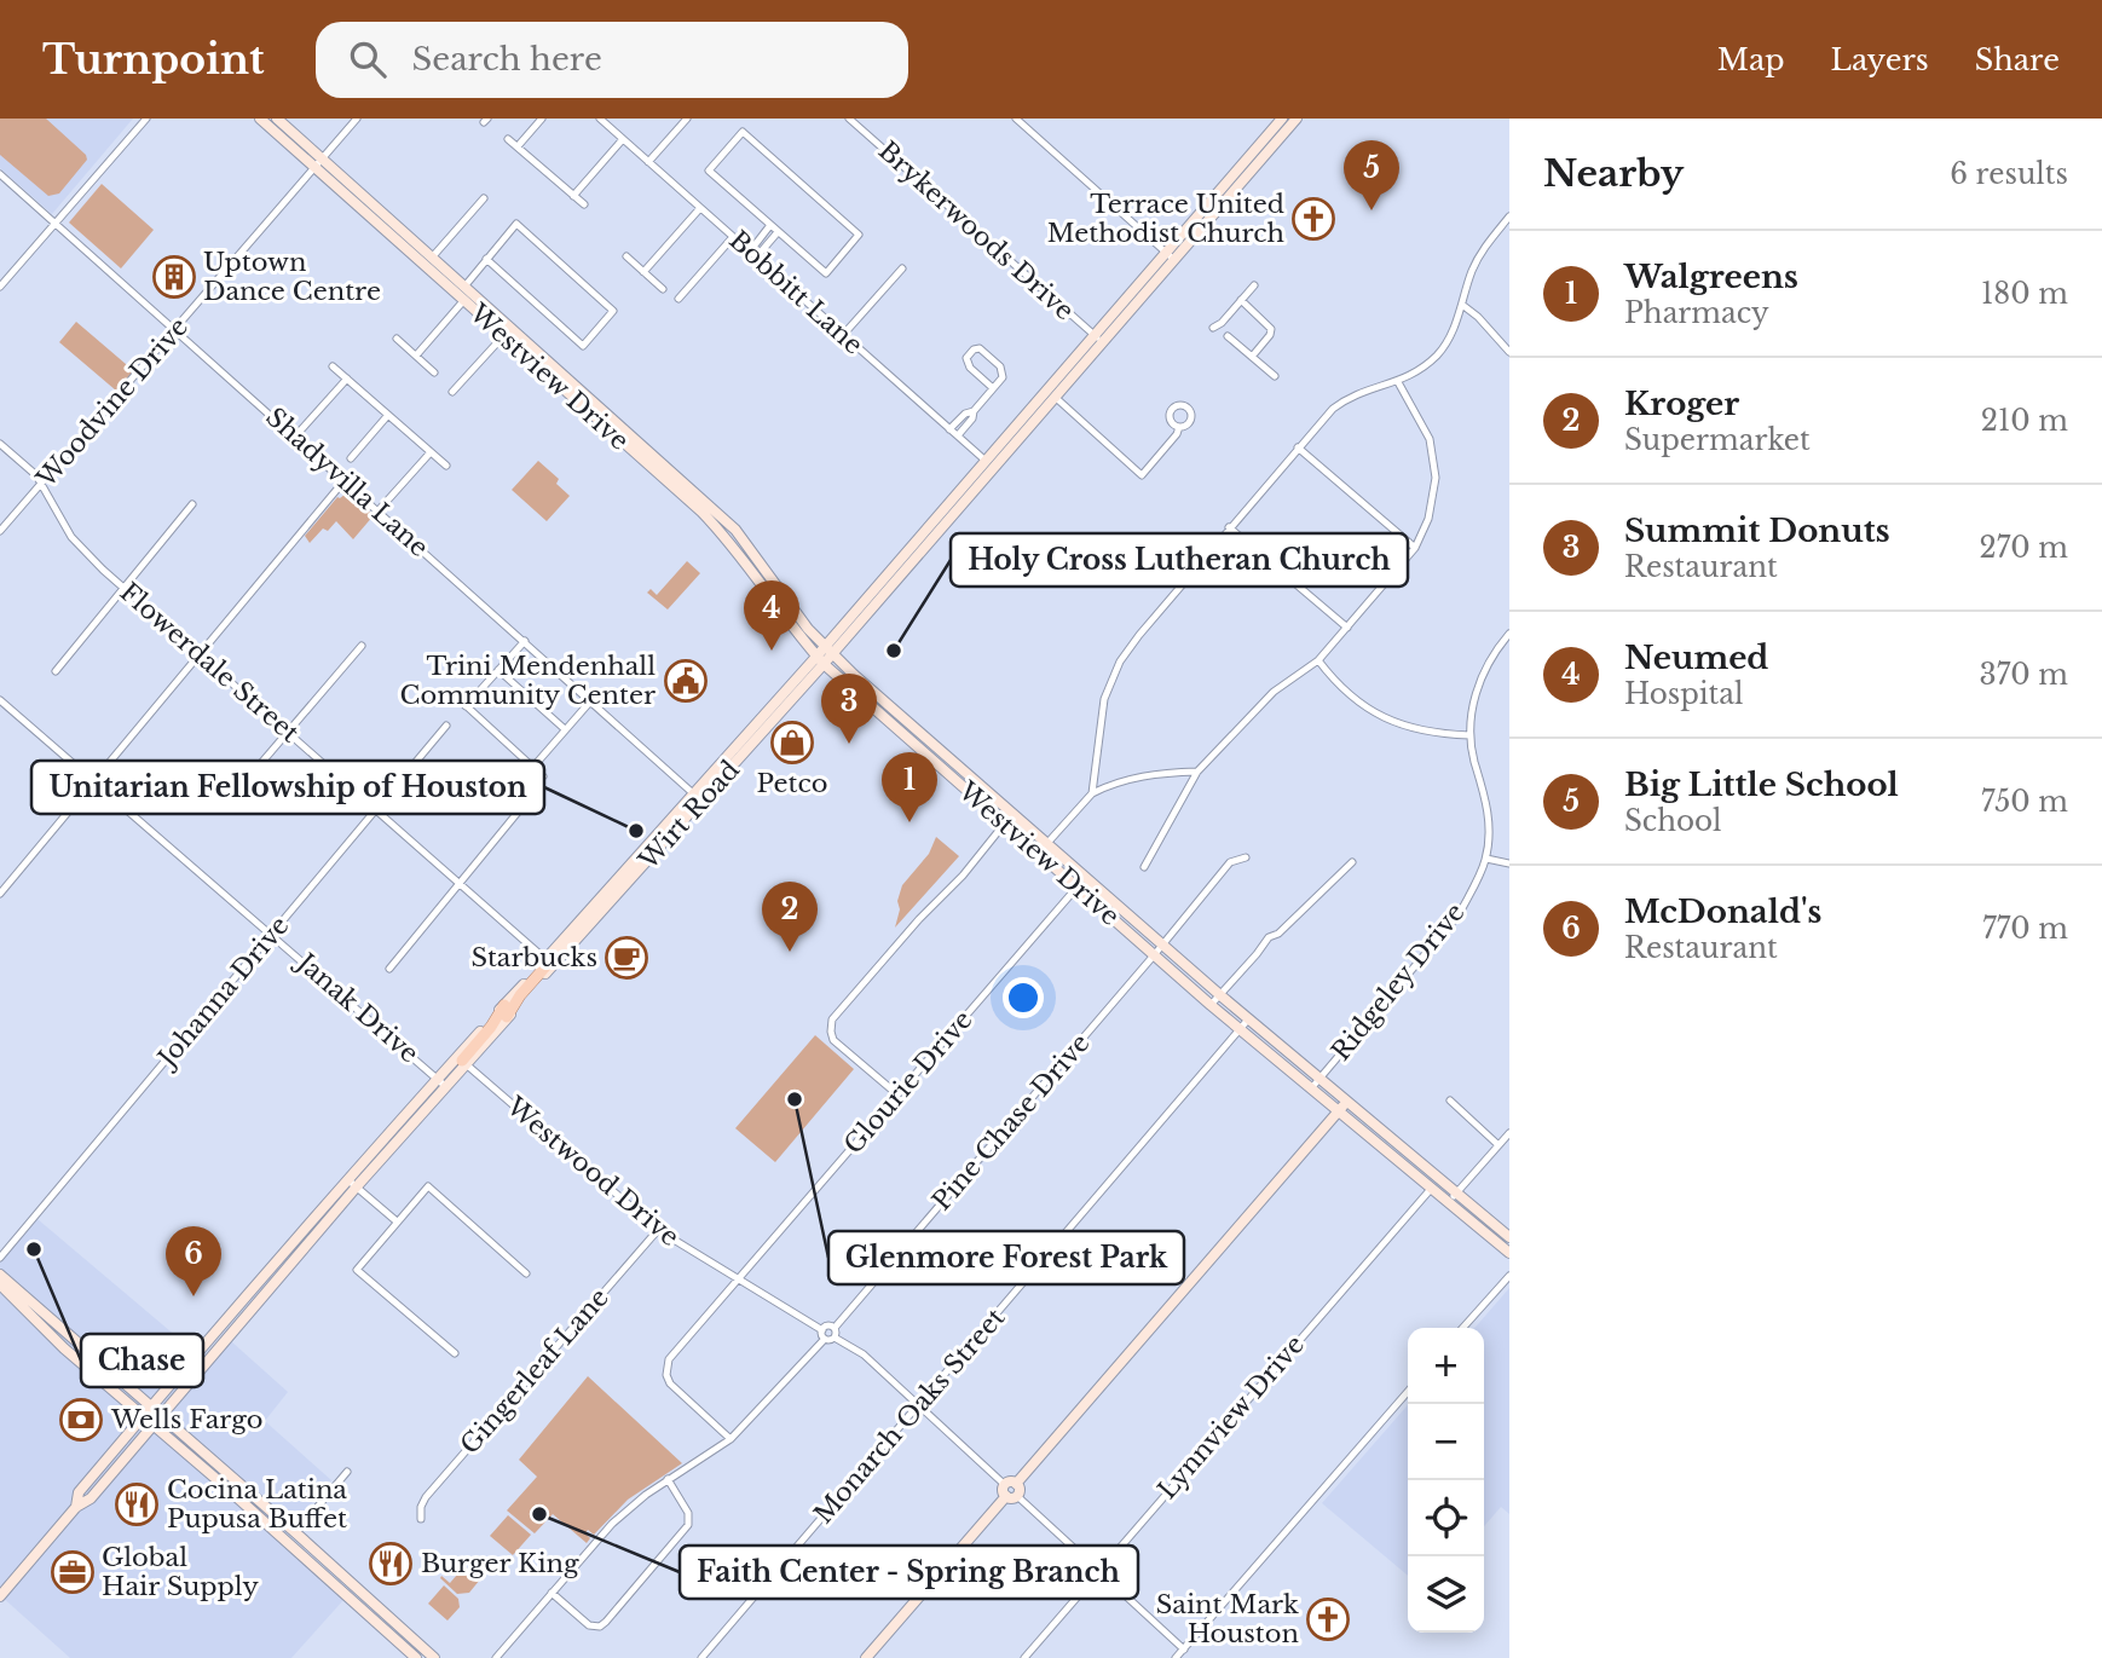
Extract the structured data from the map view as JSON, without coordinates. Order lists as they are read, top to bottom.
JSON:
{
  "streets": {
    "main road": ["Westview Drive", "Wirt Road"],
    "street": [
      "Brykerwoods Drive",
      "Bobbitt Lane",
      "Woodvine Drive",
      "Shadyvilla Lane",
      "Flowerdale Street",
      "Ridgeley Drive",
      "Johanna Drive",
      "Janak Drive",
      "Glourie Drive",
      "Pine Chase Drive",
      "Westwood Drive",
      "Gingerleaf Lane",
      "Monarch Oaks Street",
      "Lynnview Drive"
    ]
  },
  "crossings": [
    ["Brykerwoods Drive", "Wirt Road"],
    ["Bobbitt Lane", "Wirt Road"],
    ["Westview Drive", "Woodvine Drive"],
    ["Westview Drive", "Wirt Road"],
    ["Westview Drive", "Ridgeley Drive"],
    ["Westview Drive", "Glourie Drive"],
    ["Westview Drive", "Pine Chase Drive"],
    ["Westview Drive", "Monarch Oaks Street"],
    ["Westview Drive", "Lynnview Drive"],
    ["Woodvine Drive", "Shadyvilla Lane"],
    ["Woodvine Drive", "Flowerdale Street"],
    ["Shadyvilla Lane", "Wirt Road"],
    ["Flowerdale Street", "Wirt Road"],
    ["Flowerdale Street", "Johanna Drive"],
    ["Johanna Drive", "Janak Drive"],
    ["Glourie Drive", "Westwood Drive"],
    ["Pine Chase Drive", "Westwood Drive"],
    ["Westwood Drive", "Gingerleaf Lane"]
  ],
  "places": {
    "church": ["Terrace United Methodist Church", "Saint Mark Houston"],
    "building": ["Uptown Dance Centre"],
    "other": [
      "Holy Cross Lutheran Church",
      "Unitarian Fellowship of Houston",
      "Glenmore Forest Park",
      "Chase",
      "Faith Center - Spring Branch"
    ],
    "public building": ["Trini Mendenhall Community Center"],
    "shop": ["Petco"],
    "cafe": ["Starbucks"],
    "bank": ["Wells Fargo"],
    "restaurant": ["Cocina Latina Pupusa Buffet", "Burger King"],
    "office": ["Global Hair Supply"]
  },
  "page": {
    "header": "Turnpoint",
    "search": "Search here",
    "nav": ["Map", "Layers", "Share"],
    "heading": ["Nearby", "6 results"],
    "pins": [
      "5",
      "4",
      "3",
      "1",
      "2",
      "6"
    ],
    "list": [
      {
        "mark": "1",
        "name": "Walgreens",
        "note": "Pharmacy",
        "value": "180 m"
      },
      {
        "mark": "2",
        "name": "Kroger",
        "note": "Supermarket",
        "value": "210 m"
      },
      {
        "mark": "3",
        "name": "Summit Donuts",
        "note": "Restaurant",
        "value": "270 m"
      },
      {
        "mark": "4",
        "name": "Neumed",
        "note": "Hospital",
        "value": "370 m"
      },
      {
        "mark": "5",
        "name": "Big Little School",
        "note": "School",
        "value": "750 m"
      },
      {
        "mark": "6",
        "name": "McDonald's",
        "note": "Restaurant",
        "value": "770 m"
      }
    ],
    "map_buttons": ["+", "−"]
  }
}
